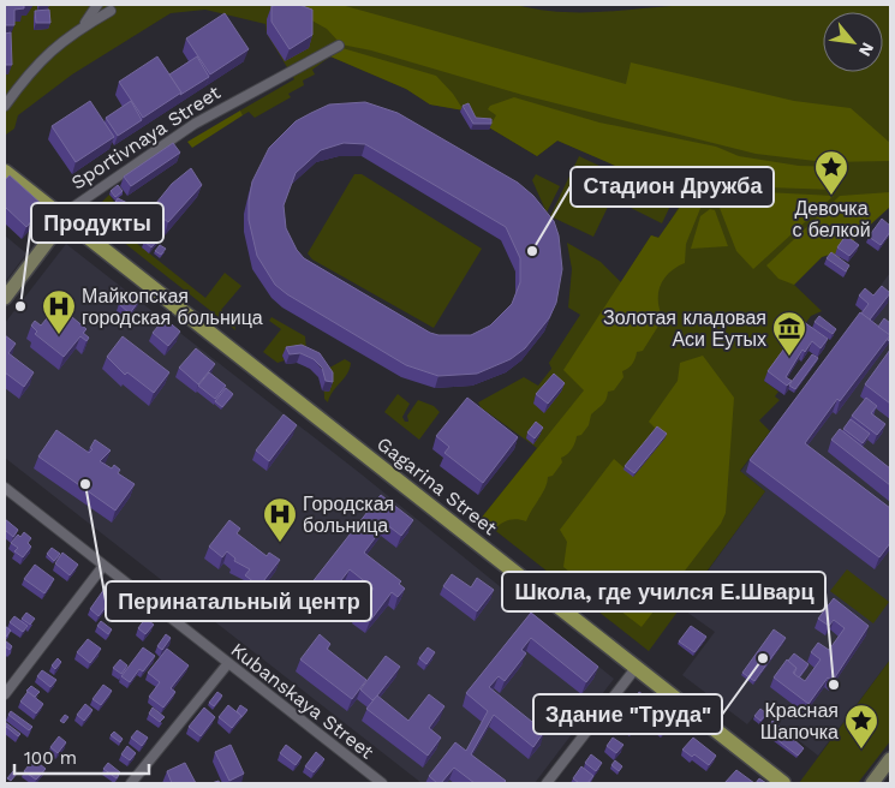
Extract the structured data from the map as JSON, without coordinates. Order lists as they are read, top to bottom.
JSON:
{
  "streets": {
    "main road": ["Sportivnaya Street", "Gagarina Street"],
    "street": ["Kubanskaya Street"]
  },
  "crossings": [
    ["Sportivnaya Street", "Gagarina Street"]
  ],
  "places": {
    "place": ["Девочка с белкой", "Красная Шапочка"],
    "other": [
      "Стадион Дружба",
      "Продукты",
      "Перинатальный центр",
      "Здание \"Труда\"",
      "Школа, где учился Е.Шварц"
    ],
    "hospital": ["Майкопская городская больница", "Городская больница"],
    "museum": ["Золотая кладовая Аси Еутых"]
  },
  "scale_bar": "100 m",
  "north": "bottom right"
}
